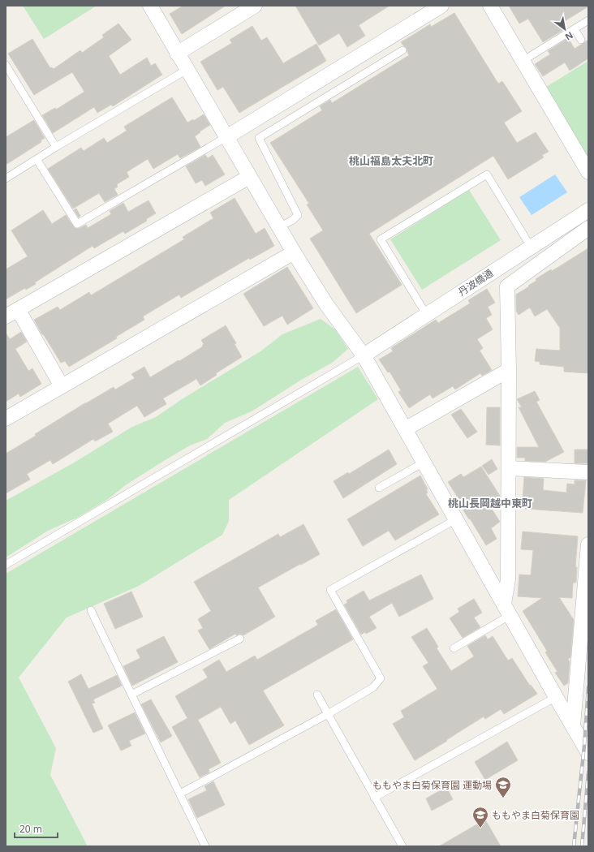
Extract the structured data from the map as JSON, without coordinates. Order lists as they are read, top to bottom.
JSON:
{
  "streets": {
    "street": ["丹波橋通"]
  },
  "districts": ["桃山福島太夫北町", "桃山長岡越中東町"],
  "places": {
    "school or university": ["ももやま白菊保育園 運動場", "ももやま白菊保育園"]
  },
  "scale_bar": "20 m",
  "north": "bottom right"
}
